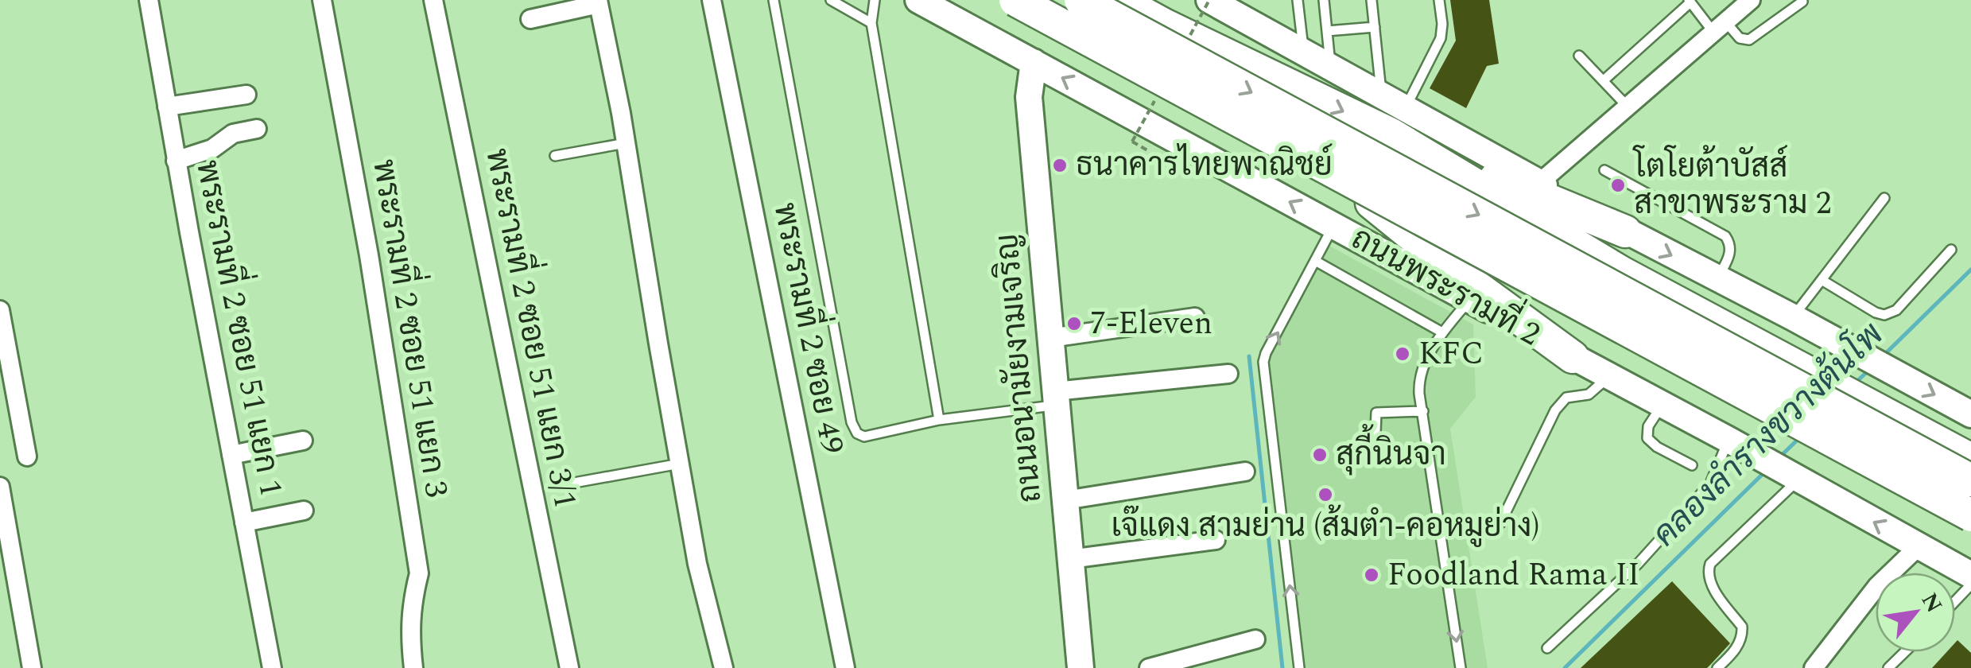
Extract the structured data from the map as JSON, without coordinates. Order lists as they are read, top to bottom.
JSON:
{
  "streets": {
    "highway": ["ถนนพระรามที่ 2"],
    "main road": ["ถนนอนามัยงามเจริญ"],
    "street": [
      "พระรามที่ 2 ซอย 51 แยก 1",
      "พระรามที่ 2 ซอย 51 แยก 3",
      "พระรามที่ 2 ซอย 51 แยก 3/1",
      "พระรามที่ 2 ซอย 49"
    ]
  },
  "crossings": [
    ["ถนนพระรามที่ 2", "ถนนอนามัยงามเจริญ"]
  ],
  "water": ["คลองลำรางขวางต้นโพ"],
  "places": [
    "ธนาคารไทยพาณิชย์",
    "โตโยต้าบัสส์ สาขาพระราม 2",
    "7-Eleven",
    "KFC",
    "สุกี้นินจา",
    "เจ๊แดง สามย่าน (ส้มตำ-คอหมูย่าง)",
    "Foodland Rama II"
  ],
  "north": "top right"
}
